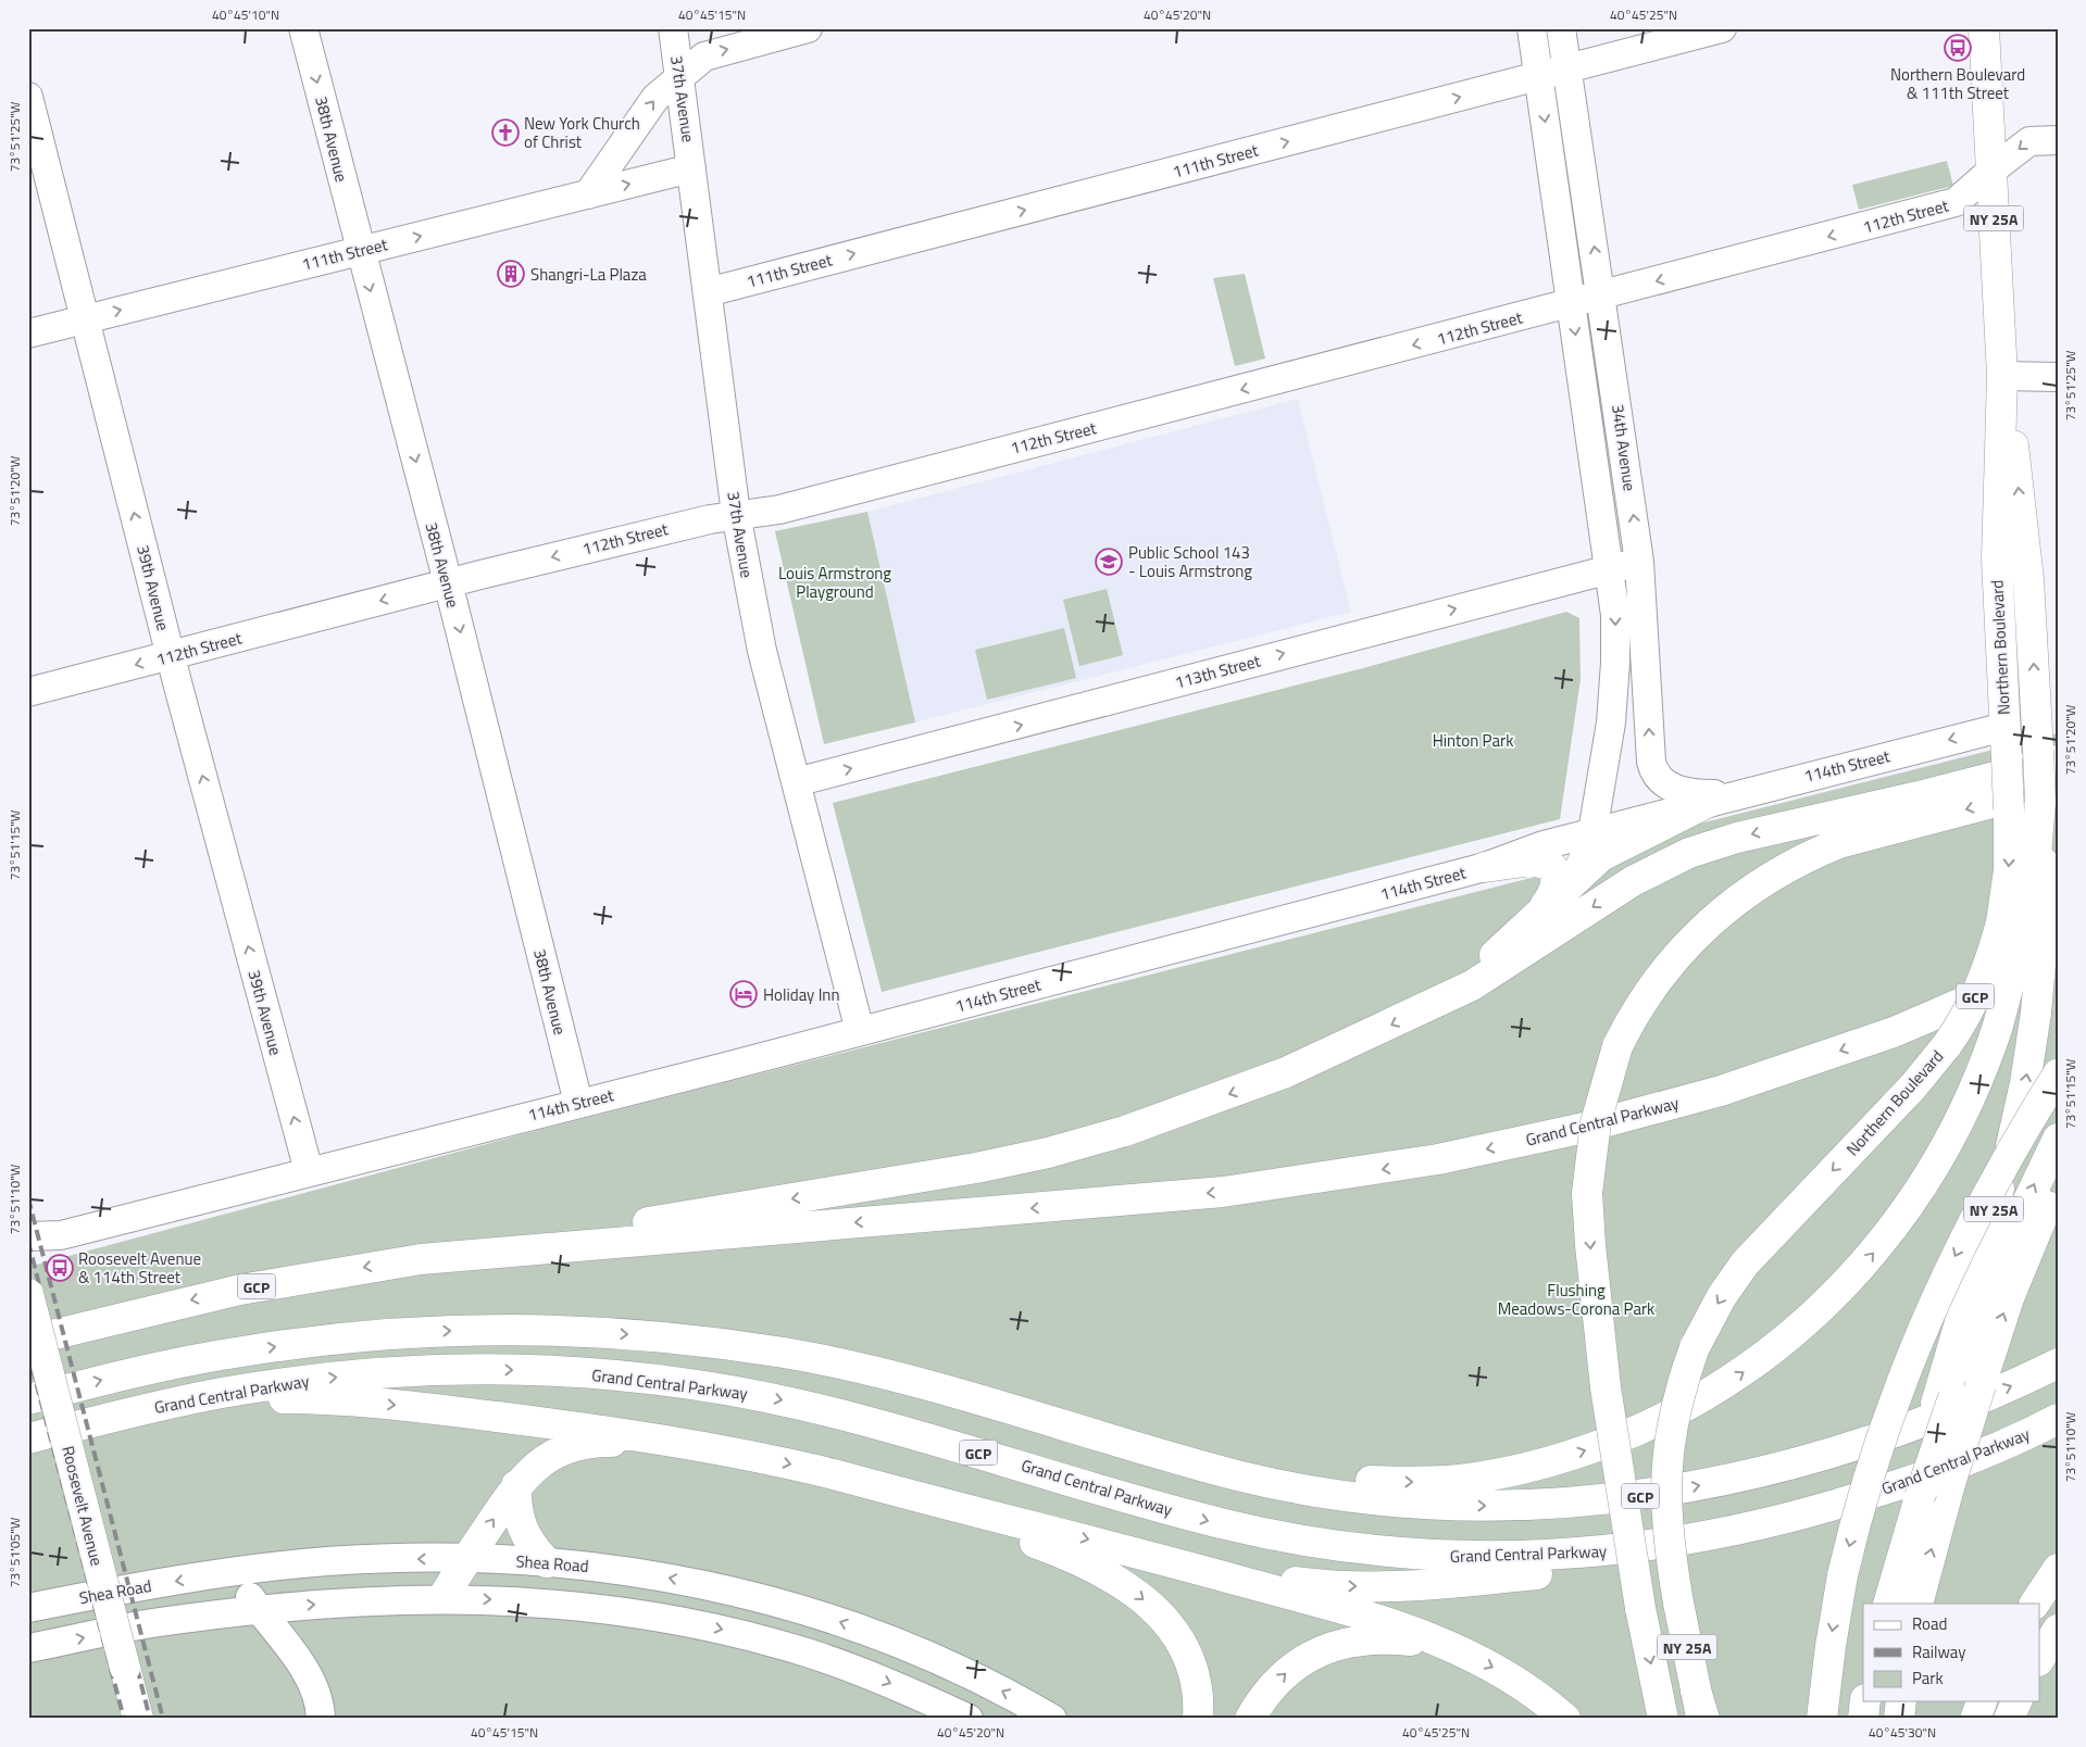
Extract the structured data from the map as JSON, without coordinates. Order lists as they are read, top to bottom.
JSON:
{
  "streets": {
    "main road": [
      "NY 25A",
      "Northern Boulevard",
      "114th Street",
      "GCP",
      "Grand Central Parkway",
      "Roosevelt Avenue"
    ],
    "street": [
      "37th Avenue",
      "38th Avenue",
      "111th Street",
      "112th Street",
      "34th Avenue",
      "39th Avenue",
      "113th Street",
      "Shea Road"
    ]
  },
  "crossings": [
    ["37th Avenue", "111th Street"],
    ["37th Avenue", "112th Street"],
    ["37th Avenue", "113th Street"],
    ["37th Avenue", "114th Street"],
    ["38th Avenue", "111th Street"],
    ["38th Avenue", "112th Street"],
    ["38th Avenue", "114th Street"],
    ["111th Street", "34th Avenue"],
    ["111th Street", "39th Avenue"],
    ["112th Street", "34th Avenue"],
    ["112th Street", "39th Avenue"],
    ["112th Street", "Northern Boulevard"],
    ["34th Avenue", "113th Street"],
    ["34th Avenue", "114th Street"],
    ["39th Avenue", "114th Street"],
    ["Northern Boulevard", "114th Street"]
  ],
  "one_way": [
    "38th Avenue",
    "111th Street",
    "112th Street",
    "39th Avenue",
    "113th Street"
  ],
  "parks": ["Louis Armstrong Playground", "Hinton Park", "Flushing Meadows-Corona Park"],
  "places": {
    "bus stop": ["Northern Boulevard & 111th Street", "Roosevelt Avenue & 114th Street"],
    "church": ["New York Church of Christ"],
    "building": ["Shangri-La Plaza"],
    "school or university": ["Public School 143 - Louis Armstrong"],
    "hotel": ["Holiday Inn"]
  },
  "legend": ["Road", "Railway", "Park"],
  "coordinates": [
    "40°45'10\"N",
    "40°45'15\"N",
    "40°45'20\"N",
    "40°45'25\"N",
    "73°51'25\"W",
    "73°51'20\"W",
    "73°51'15\"W",
    "73°51'10\"W",
    "73°51'05\"W",
    "40°45'30\"N"
  ]
}
